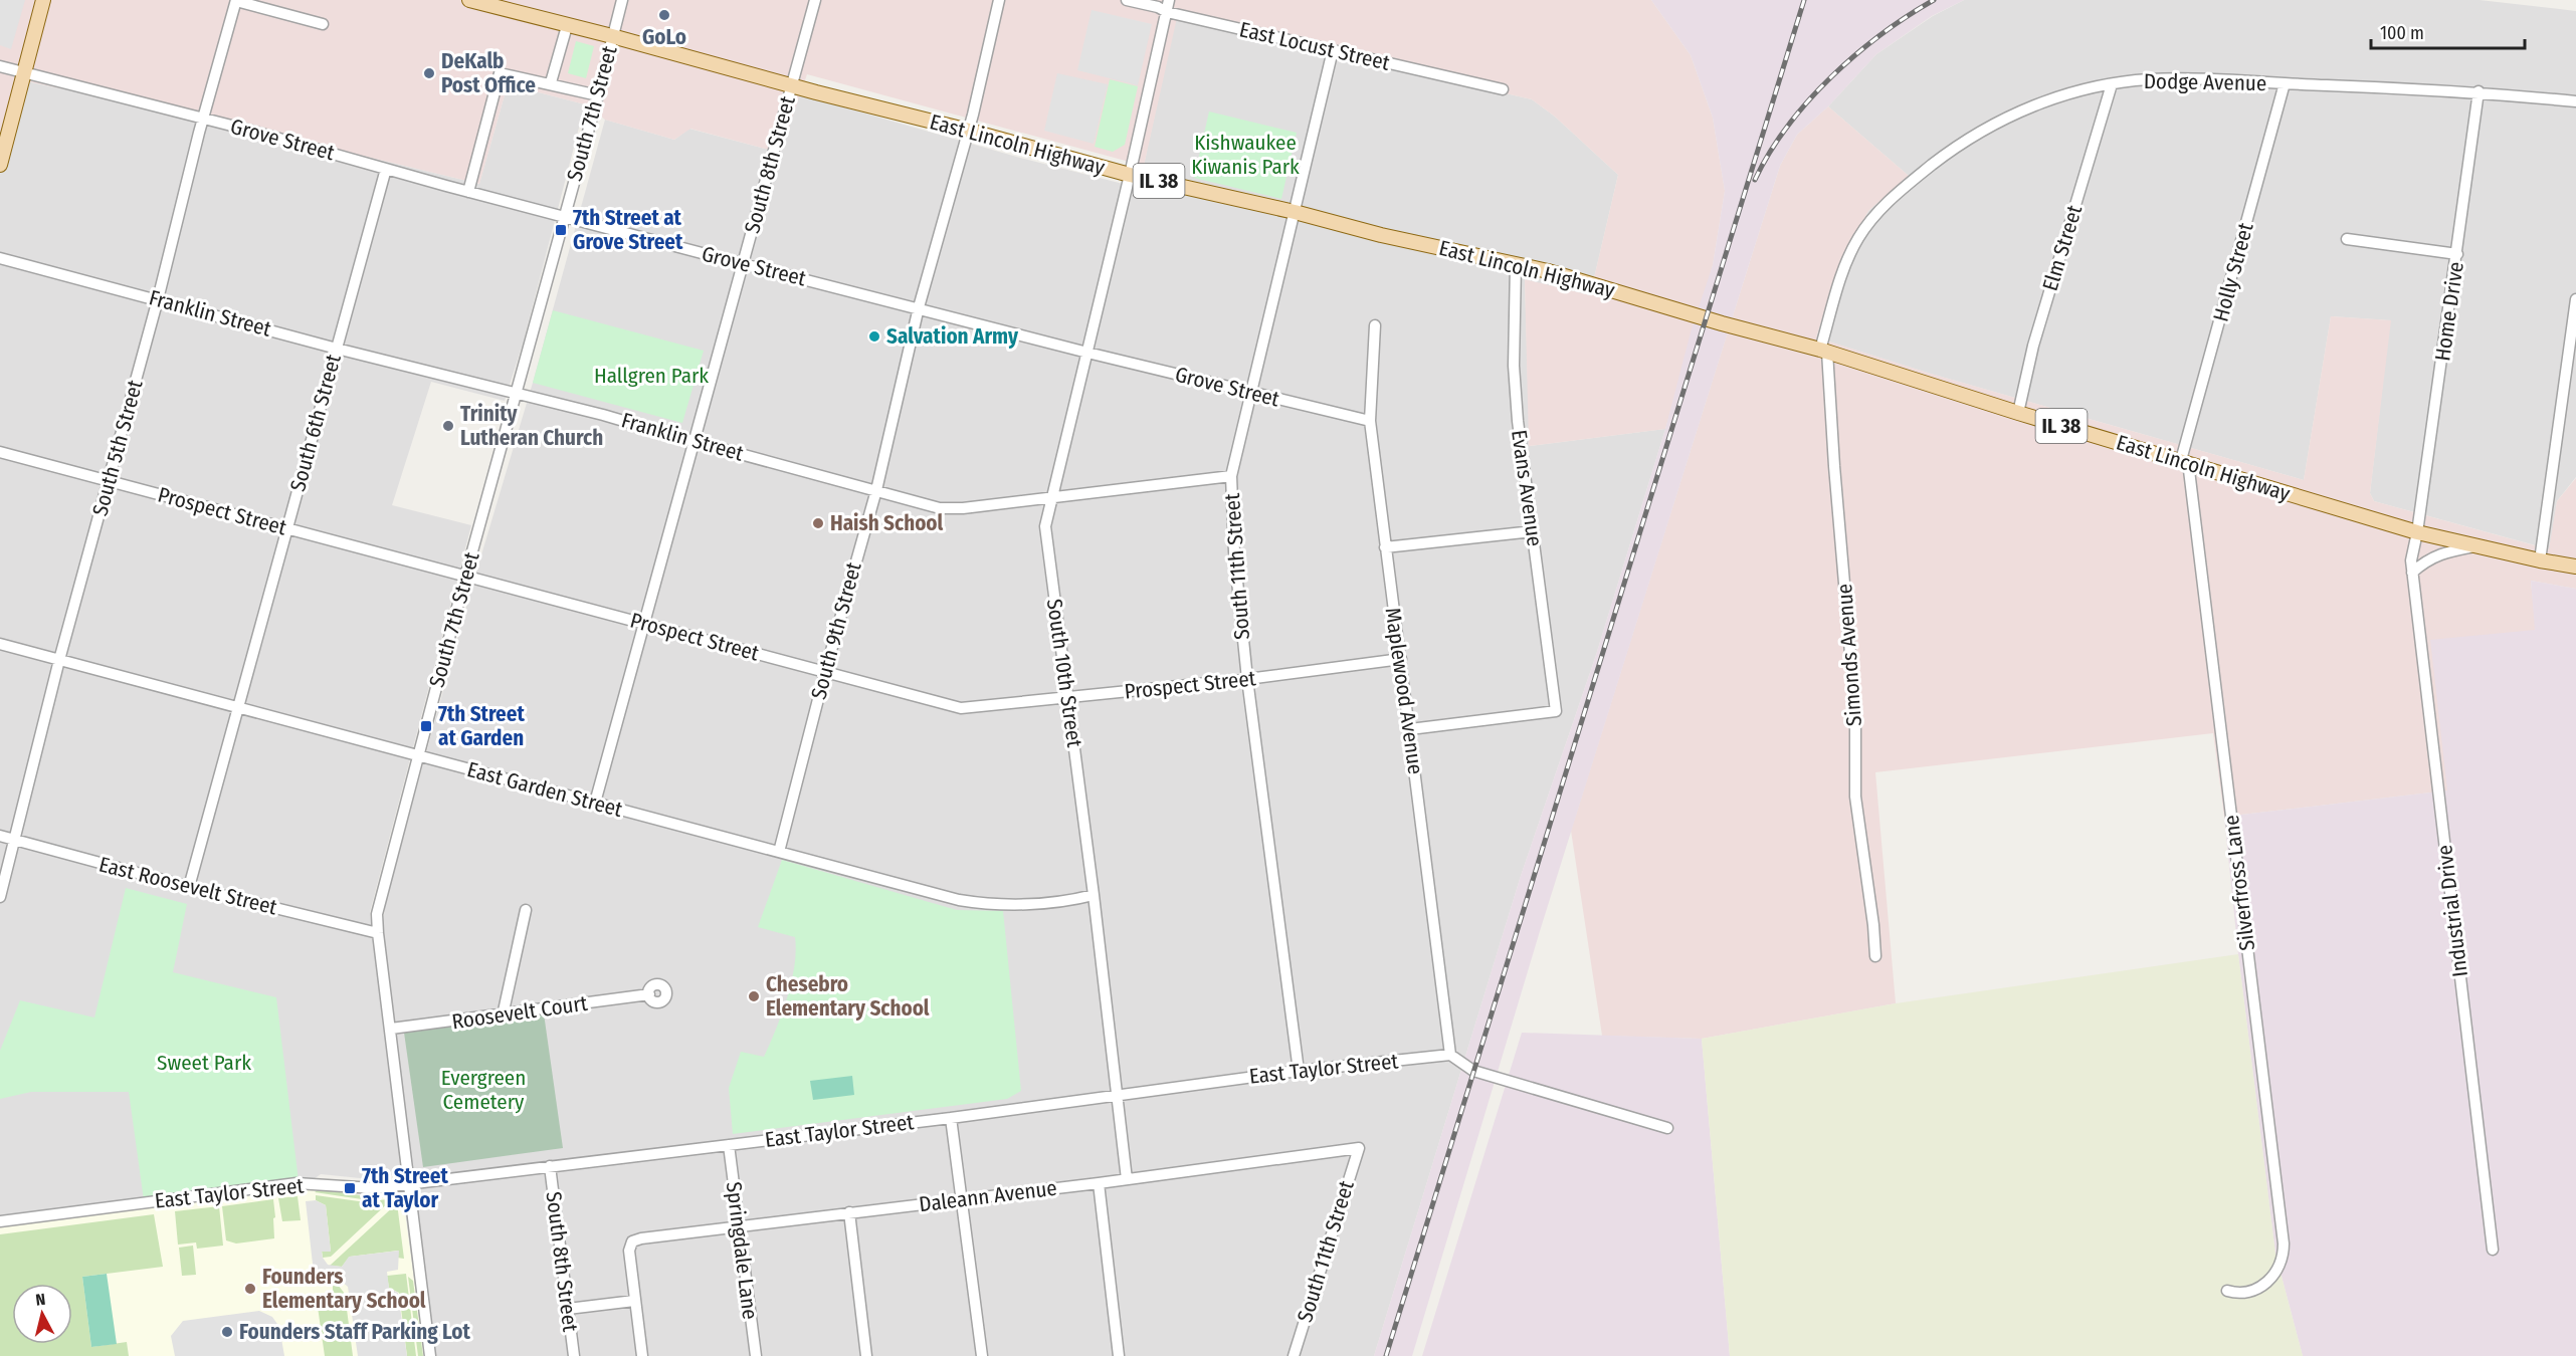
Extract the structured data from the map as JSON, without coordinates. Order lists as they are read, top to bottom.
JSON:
{
  "streets": {
    "main road": ["East Lincoln Highway", "IL 38"],
    "street": [
      "East Locust Street",
      "Dodge Avenue",
      "South 7th Street",
      "Grove Street",
      "South 8th Street",
      "Elm Street",
      "Holly Street",
      "Home Drive",
      "Franklin Street",
      "South 6th Street",
      "South 5th Street",
      "Evans Avenue",
      "Prospect Street",
      "South 11th Street",
      "South 9th Street",
      "Simonds Avenue",
      "South 10th Street",
      "Maplewood Avenue",
      "East Garden Street",
      "Silverfross Lane",
      "East Roosevelt Street",
      "Industrial Drive",
      "Roosevelt Court",
      "East Taylor Street",
      "Daleann Avenue",
      "Springdale Lane"
    ]
  },
  "crossings": [
    ["East Locust Street", "South 11th Street"],
    ["East Locust Street", "South 10th Street"],
    ["Dodge Avenue", "East Lincoln Highway"],
    ["Dodge Avenue", "Elm Street"],
    ["Dodge Avenue", "Holly Street"],
    ["Dodge Avenue", "Home Drive"],
    ["Dodge Avenue", "Simonds Avenue"],
    ["South 7th Street", "Grove Street"],
    ["South 7th Street", "East Lincoln Highway"],
    ["South 7th Street", "Franklin Street"],
    ["South 7th Street", "Prospect Street"],
    ["South 7th Street", "East Garden Street"],
    ["South 7th Street", "East Roosevelt Street"],
    ["South 7th Street", "Roosevelt Court"],
    ["South 7th Street", "East Taylor Street"],
    ["Grove Street", "South 8th Street"],
    ["Grove Street", "South 6th Street"],
    ["Grove Street", "South 5th Street"],
    ["Grove Street", "South 11th Street"],
    ["Grove Street", "South 9th Street"],
    ["Grove Street", "South 10th Street"],
    ["Grove Street", "Maplewood Avenue"],
    ["East Lincoln Highway", "South 8th Street"],
    ["East Lincoln Highway", "Elm Street"],
    ["East Lincoln Highway", "Holly Street"],
    ["East Lincoln Highway", "Home Drive"],
    ["East Lincoln Highway", "Evans Avenue"],
    ["East Lincoln Highway", "South 11th Street"],
    ["East Lincoln Highway", "South 9th Street"],
    ["East Lincoln Highway", "Simonds Avenue"],
    ["East Lincoln Highway", "South 10th Street"],
    ["East Lincoln Highway", "Silverfross Lane"],
    ["East Lincoln Highway", "Industrial Drive"],
    ["South 8th Street", "Franklin Street"],
    ["South 8th Street", "Prospect Street"],
    ["South 8th Street", "East Garden Street"],
    ["South 8th Street", "East Taylor Street"],
    ["Holly Street", "Silverfross Lane"],
    ["Home Drive", "Industrial Drive"],
    ["Franklin Street", "South 6th Street"],
    ["Franklin Street", "South 5th Street"],
    ["Franklin Street", "South 11th Street"],
    ["Franklin Street", "South 9th Street"],
    ["Franklin Street", "South 10th Street"],
    ["South 6th Street", "Prospect Street"],
    ["South 6th Street", "East Garden Street"],
    ["South 6th Street", "East Roosevelt Street"],
    ["South 5th Street", "Prospect Street"],
    ["South 5th Street", "East Garden Street"],
    ["South 5th Street", "East Roosevelt Street"],
    ["Evans Avenue", "Maplewood Avenue"],
    ["Prospect Street", "South 11th Street"],
    ["Prospect Street", "South 9th Street"],
    ["Prospect Street", "South 10th Street"],
    ["Prospect Street", "Maplewood Avenue"],
    ["South 11th Street", "East Taylor Street"],
    ["South 11th Street", "Daleann Avenue"],
    ["South 9th Street", "East Garden Street"],
    ["South 10th Street", "East Garden Street"],
    ["South 10th Street", "East Taylor Street"],
    ["South 10th Street", "Daleann Avenue"],
    ["Maplewood Avenue", "East Taylor Street"],
    ["East Taylor Street", "Springdale Lane"],
    ["Daleann Avenue", "Springdale Lane"]
  ],
  "parks": [
    "Kishwaukee Kiwanis Park",
    "Hallgren Park",
    "Sweet Park",
    "Evergreen Cemetery"
  ],
  "places": {
    "other": [
      "GoLo",
      "DeKalb Post Office",
      "Salvation Army",
      "Trinity Lutheran Church",
      "Haish School",
      "Chesebro Elementary School",
      "Founders Elementary School",
      "Founders Staff Parking Lot"
    ],
    "transit": ["7th Street at Grove Street", "7th Street at Garden", "7th Street at Taylor"]
  },
  "scale_bar": "100 m",
  "north": "top"
}
